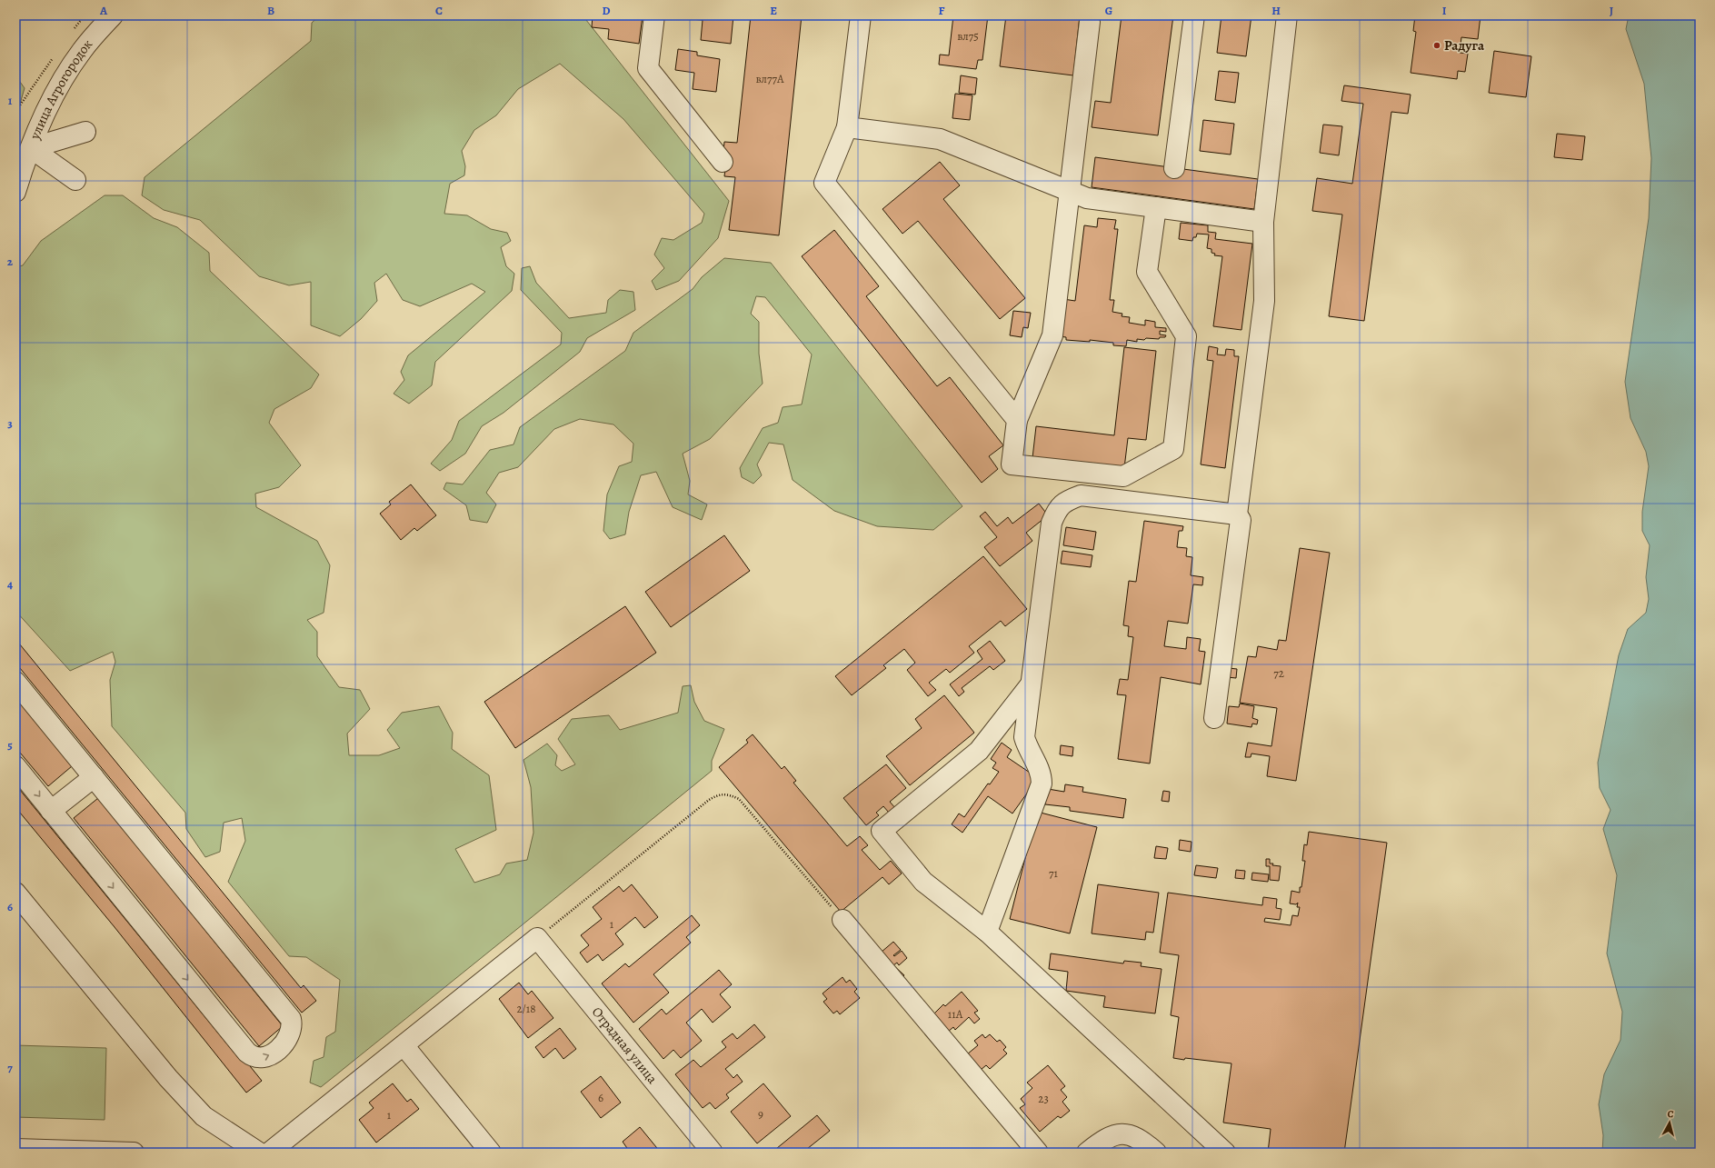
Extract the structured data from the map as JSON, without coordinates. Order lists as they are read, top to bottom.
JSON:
{
  "streets": {
    "street": ["улица Агрогородок", "Отрадная улица"]
  },
  "places": ["Радуга"],
  "house_numbers": [
    "вл75",
    "вл77А",
    "72",
    "71",
    "1",
    "2/18",
    "11А",
    "6",
    "23",
    "9",
    "1"
  ],
  "north": "top",
  "grid": {
    "columns": [
      "A",
      "B",
      "C",
      "D",
      "E",
      "F",
      "G",
      "H",
      "I",
      "J"
    ],
    "rows": [
      "1",
      "2",
      "3",
      "4",
      "5",
      "6",
      "7"
    ]
  }
}
